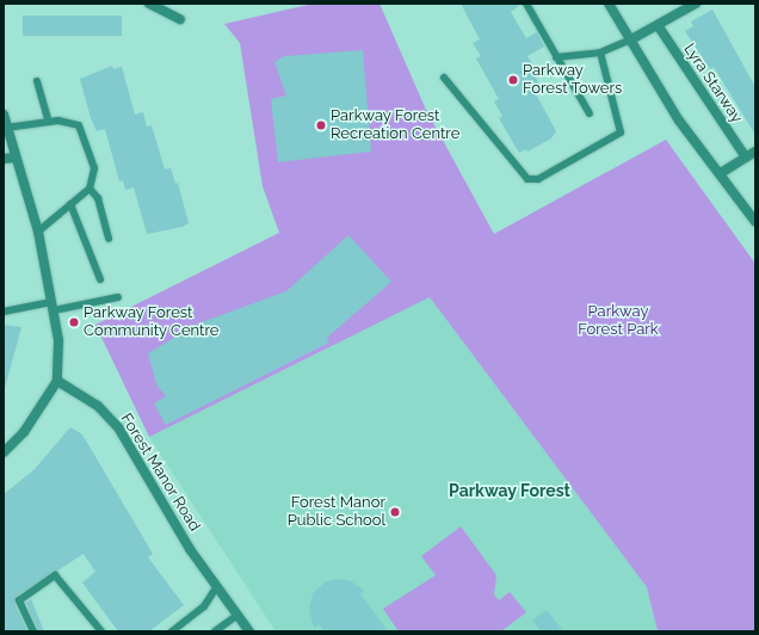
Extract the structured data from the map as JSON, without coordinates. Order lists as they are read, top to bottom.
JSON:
{
  "streets": {
    "street": ["Lyra Starway", "Forest Manor Road"]
  },
  "districts": ["Parkway Forest"],
  "parks": ["Parkway Forest Park"],
  "places": [
    "Parkway Forest Towers",
    "Parkway Forest Recreation Centre",
    "Parkway Forest Community Centre",
    "Forest Manor Public School"
  ]
}
